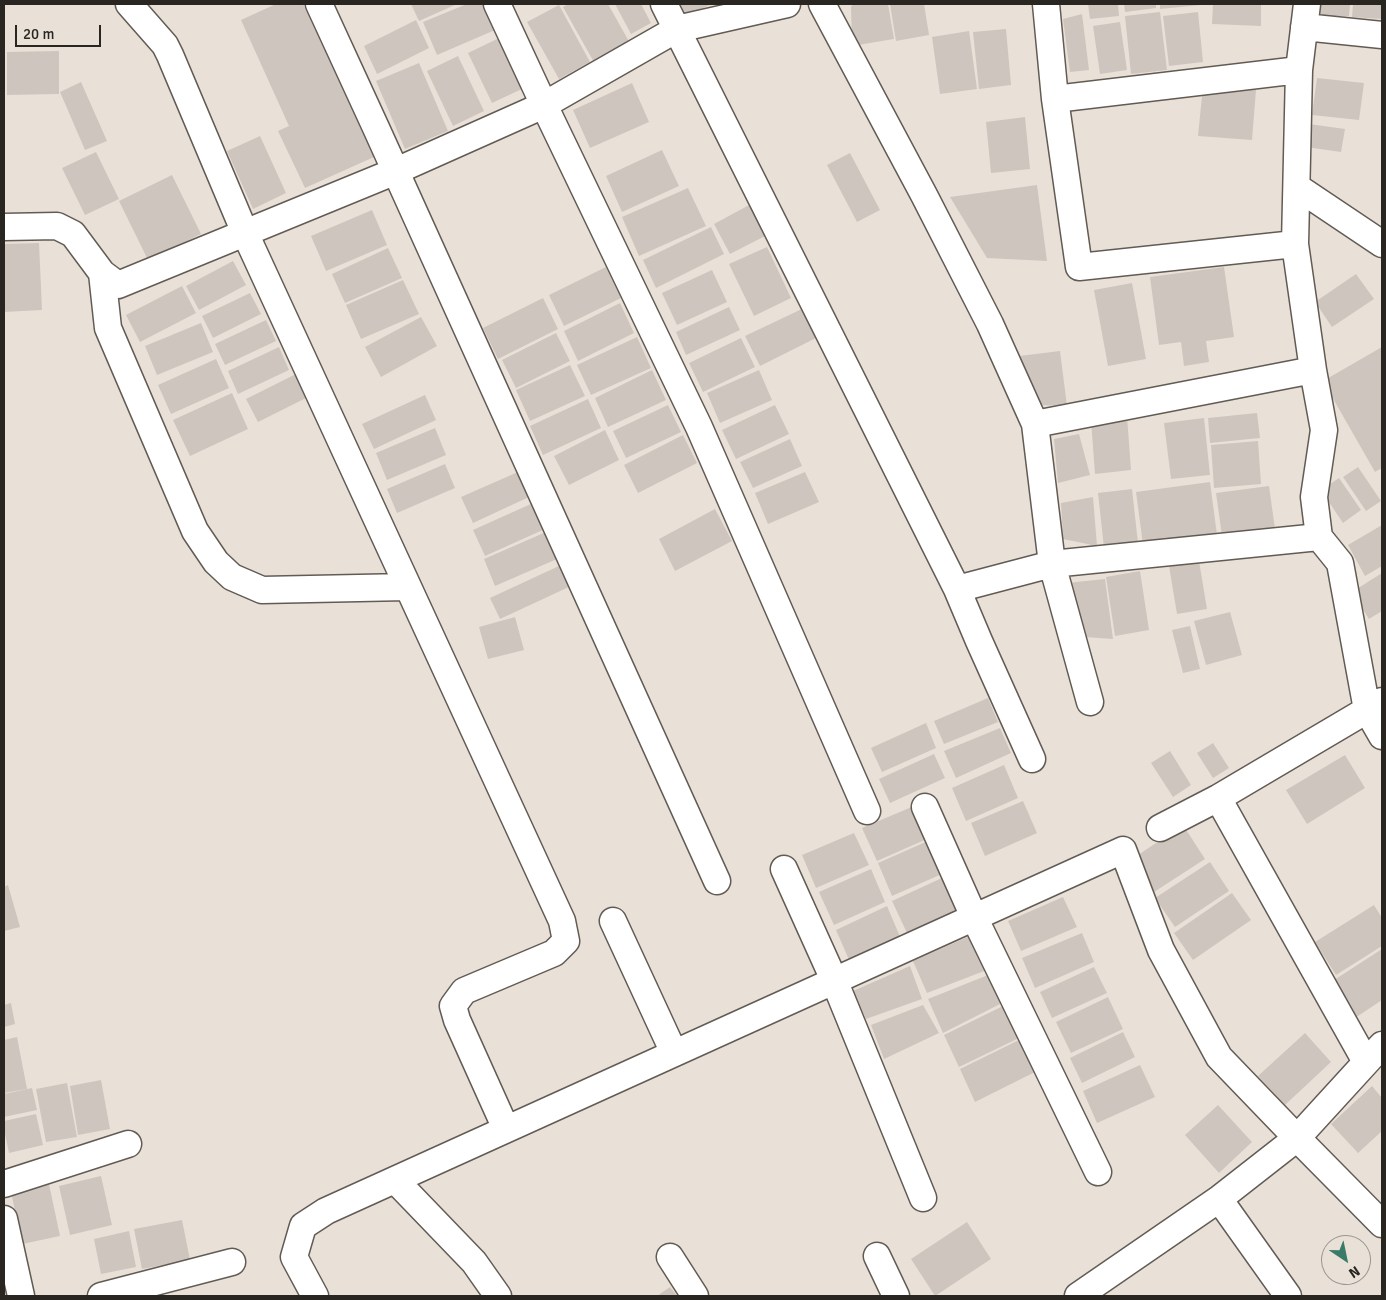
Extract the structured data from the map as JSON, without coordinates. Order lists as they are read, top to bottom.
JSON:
{
  "scale_bar": "20 m",
  "north": "bottom right"
}
